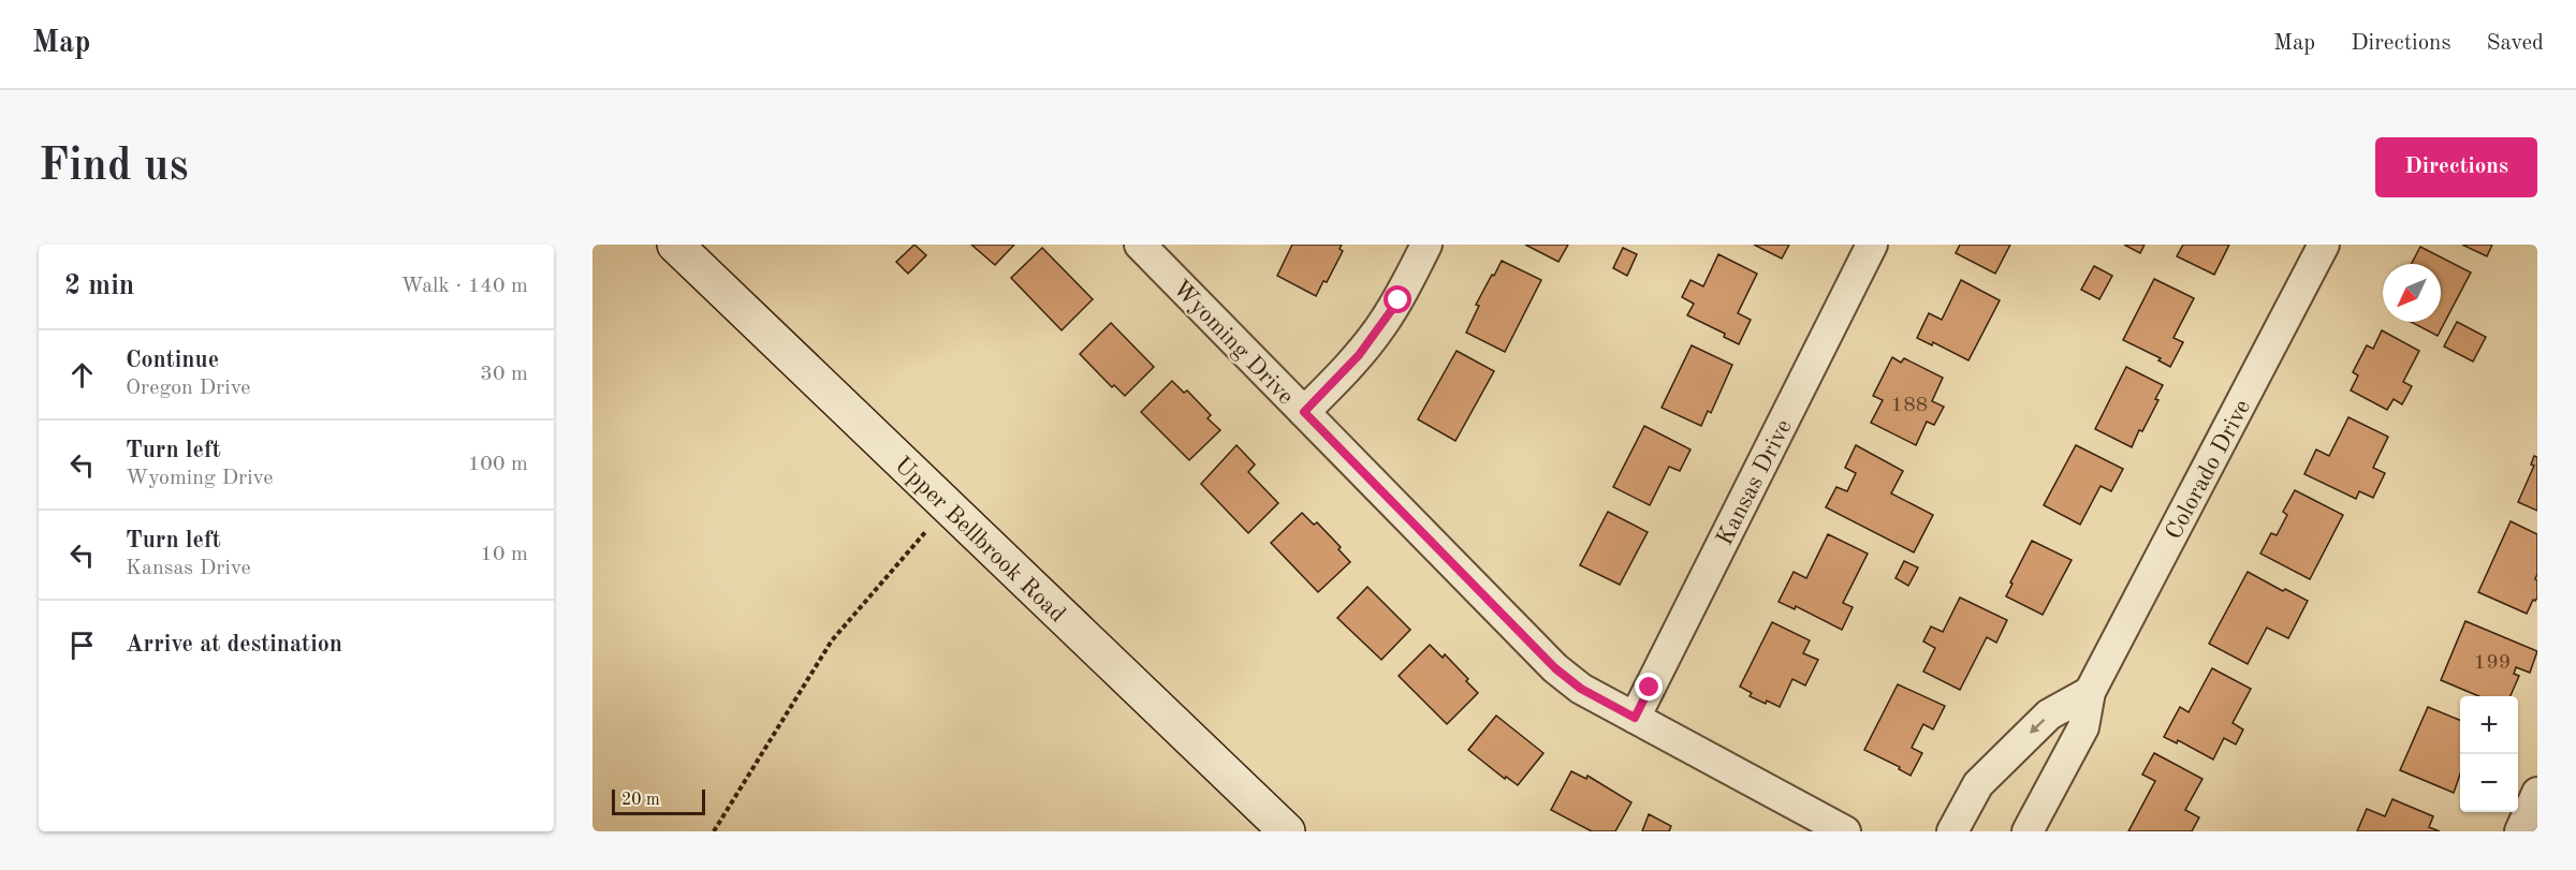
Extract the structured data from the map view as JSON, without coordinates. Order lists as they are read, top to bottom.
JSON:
{
  "streets": {
    "main road": ["Upper Bellbrook Road"],
    "street": ["Wyoming Drive", "Colorado Drive", "Kansas Drive"]
  },
  "crossings": [
    ["Wyoming Drive", "Kansas Drive"]
  ],
  "house_numbers": ["188", "199"],
  "scale_bar": "20 m",
  "north": "bottom left",
  "page": {
    "header": "Map",
    "nav": ["Map", "Directions", "Saved"],
    "buttons": "Directions",
    "title": "Find us",
    "heading": ["2 min", "Walk · 140 m"],
    "list": [
      ["Continue", "Oregon Drive", "30 m"],
      ["Turn left", "Wyoming Drive", "100 m"],
      ["Turn left", "Kansas Drive", "10 m"],
      "Arrive at destination"
    ],
    "map_buttons": ["+", "−"],
    "scale": "20 m"
  }
}
